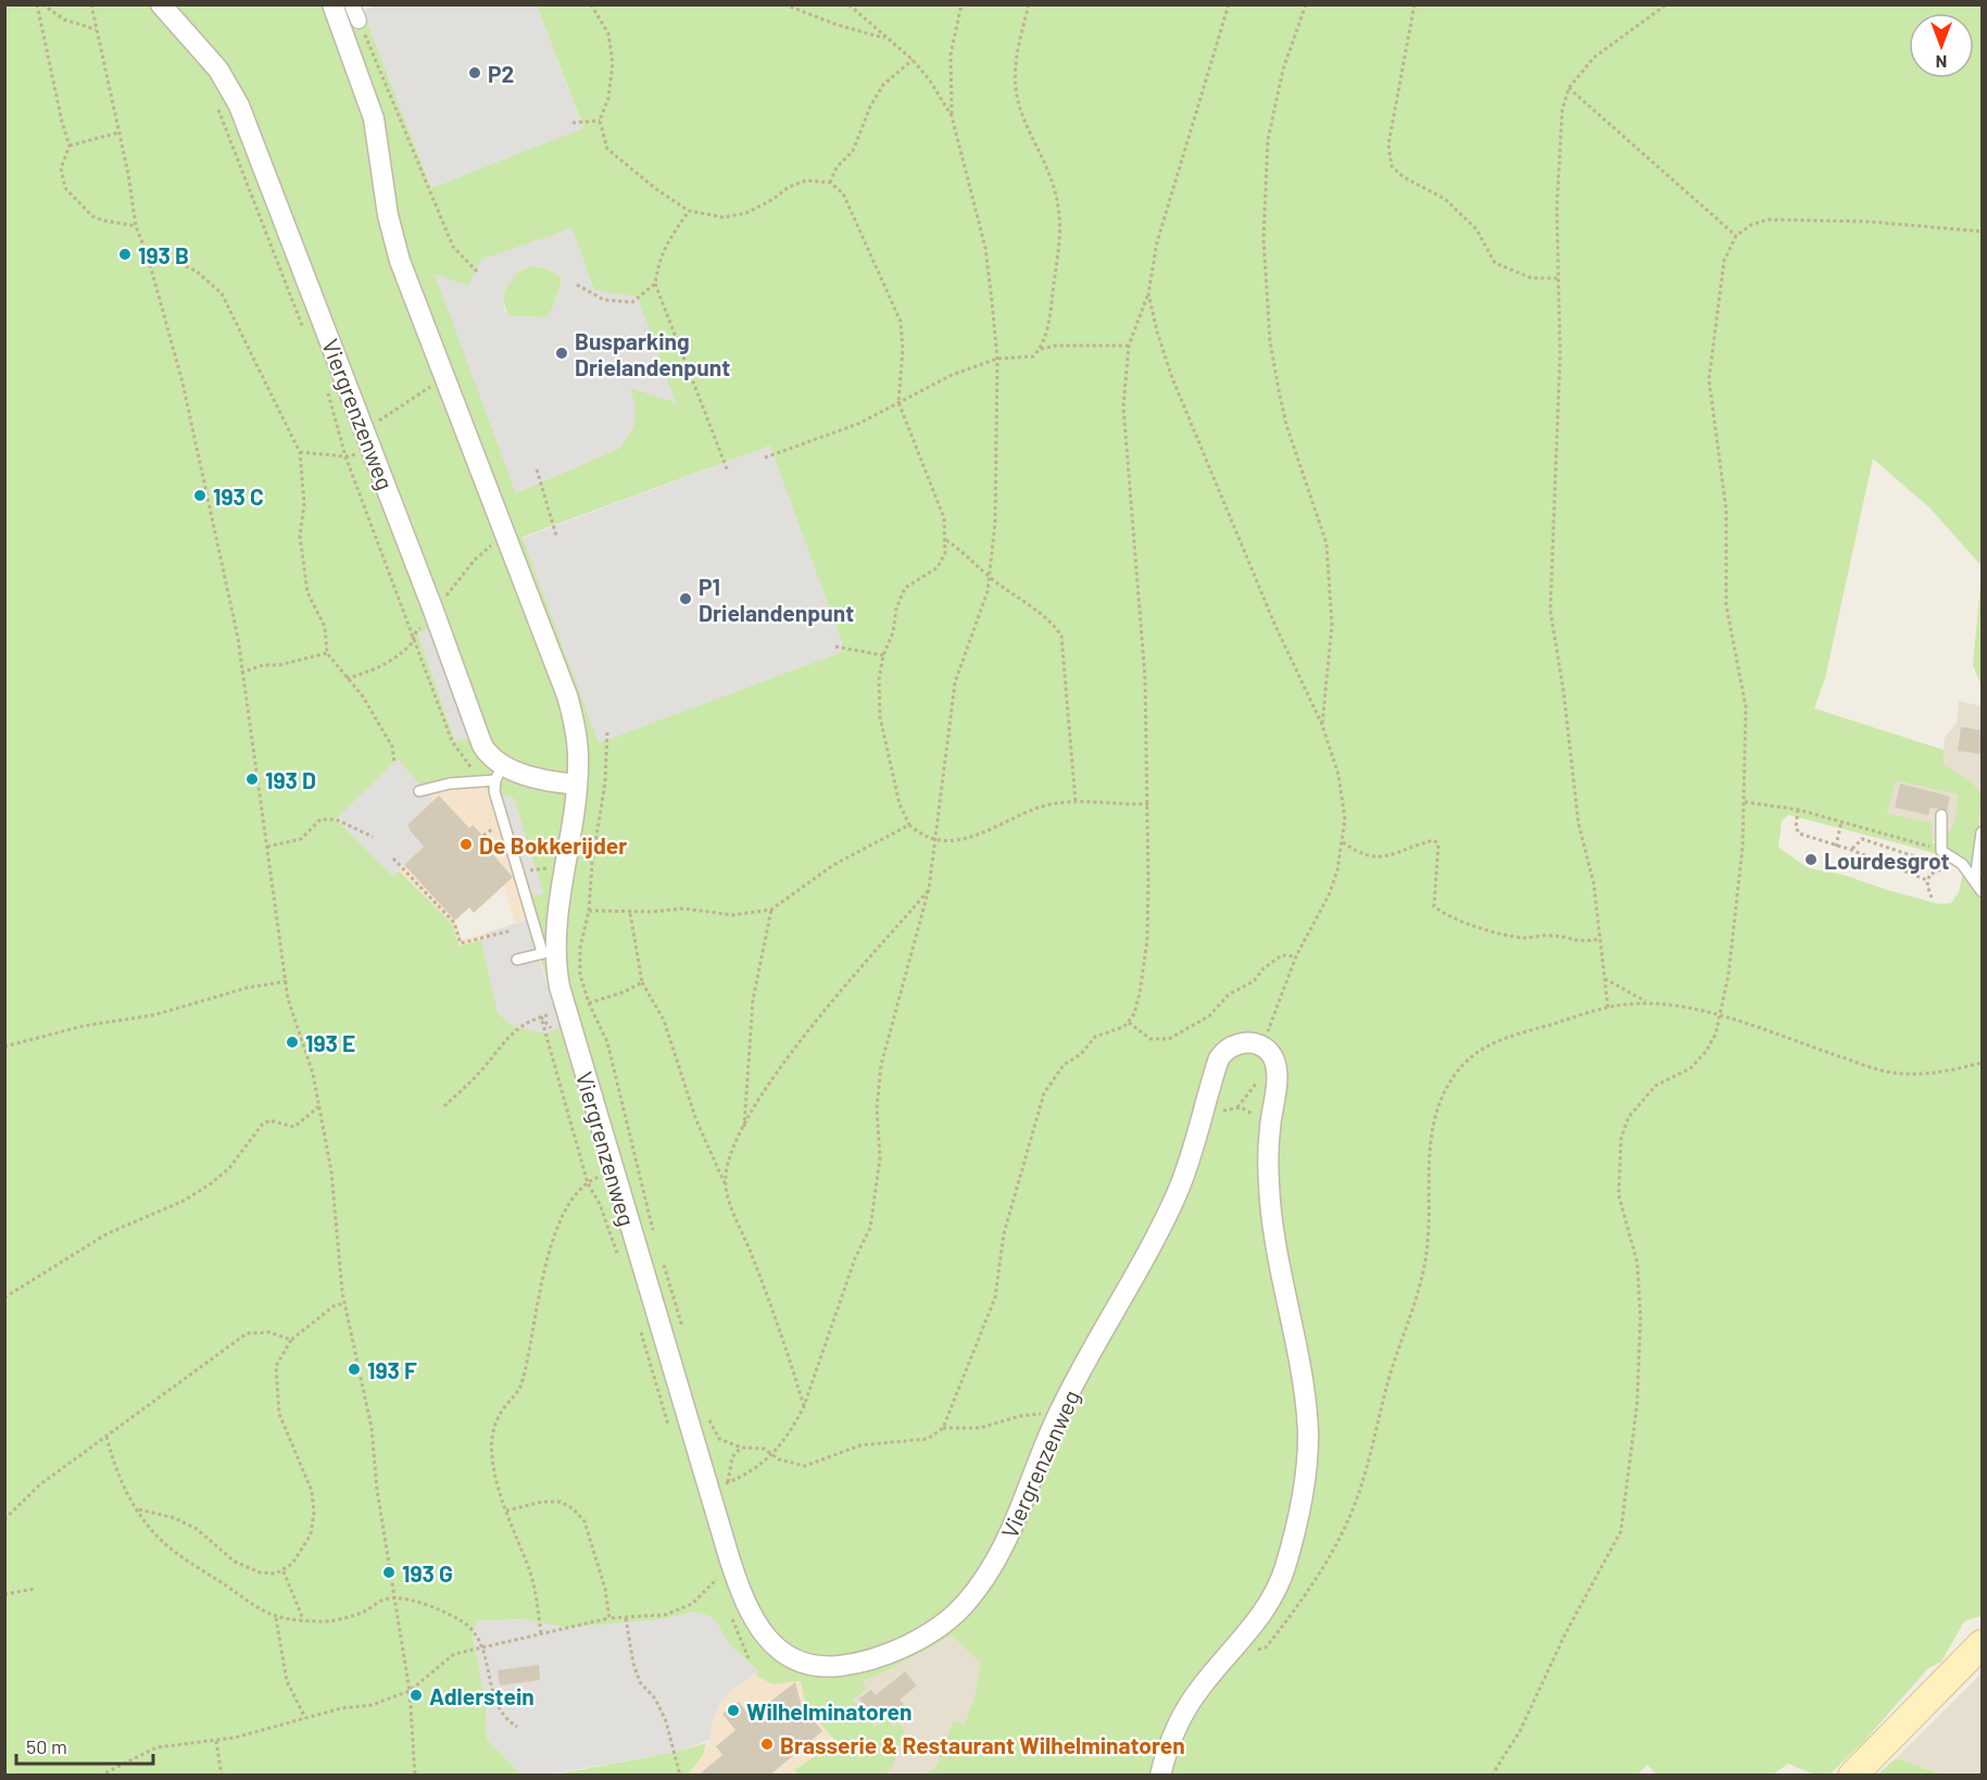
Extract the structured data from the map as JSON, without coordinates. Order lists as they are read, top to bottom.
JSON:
{
  "streets": {
    "street": ["Viergrenzenweg"]
  },
  "places": [
    "P2",
    "193 B",
    "Busparking Drielandenpunt",
    "193 C",
    "P1 Drielandenpunt",
    "193 D",
    "De Bokkerijder",
    "Lourdesgrot",
    "193 E",
    "193 F",
    "193 G",
    "Adlerstein",
    "Wilhelminatoren",
    "Brasserie & Restaurant Wilhelminatoren"
  ],
  "scale_bar": "50 m",
  "north": "bottom"
}
